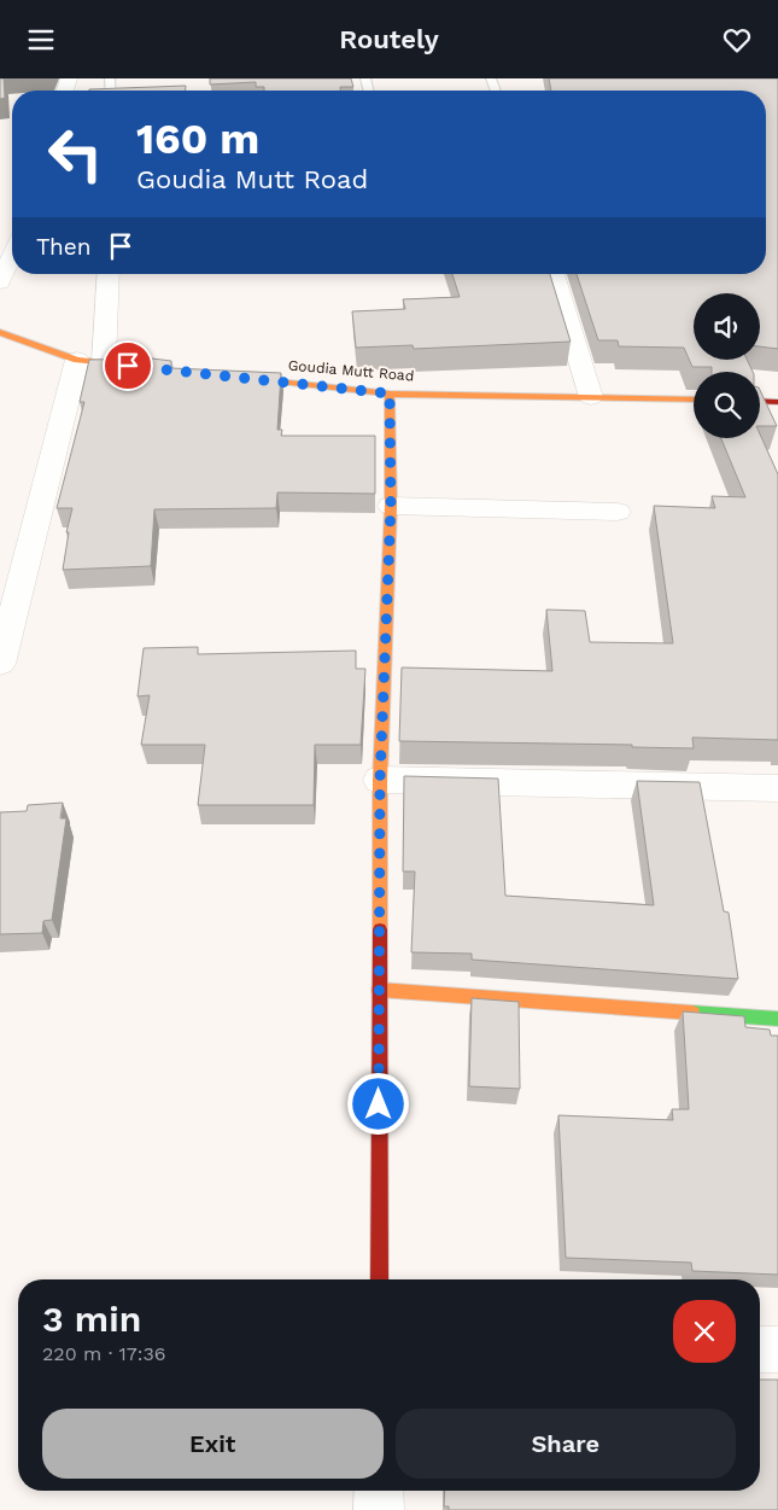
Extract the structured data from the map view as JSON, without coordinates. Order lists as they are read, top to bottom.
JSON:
{
  "streets": {
    "street": ["Goudia Mutt Road"]
  },
  "page": {
    "header": "Routely",
    "turn": ["160 m", "Goudia Mutt Road"],
    "then": "Then",
    "heading": ["3 min", "220 m · 17:36"],
    "buttons": ["Exit", "Share"]
  }
}
